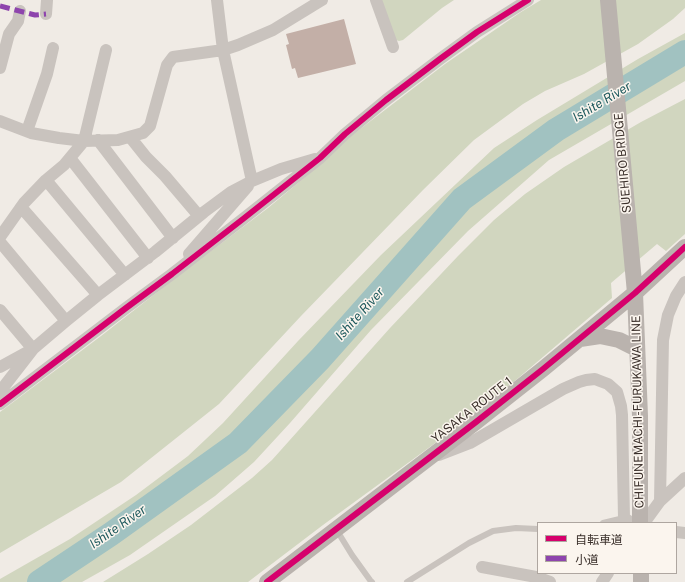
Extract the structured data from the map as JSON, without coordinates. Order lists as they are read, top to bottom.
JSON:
{
  "streets": {
    "street": ["SUEHIRO BRIDGE", "YASAKA ROUTE 1", "CHIFUNEMACHI-FURUKAWA LINE"]
  },
  "crossings": [
    ["SUEHIRO BRIDGE", "YASAKA ROUTE 1"],
    ["SUEHIRO BRIDGE", "CHIFUNEMACHI-FURUKAWA LINE"],
    ["YASAKA ROUTE 1", "CHIFUNEMACHI-FURUKAWA LINE"]
  ],
  "water": ["Ishite River"],
  "legend": ["自転車道", "小道"]
}
